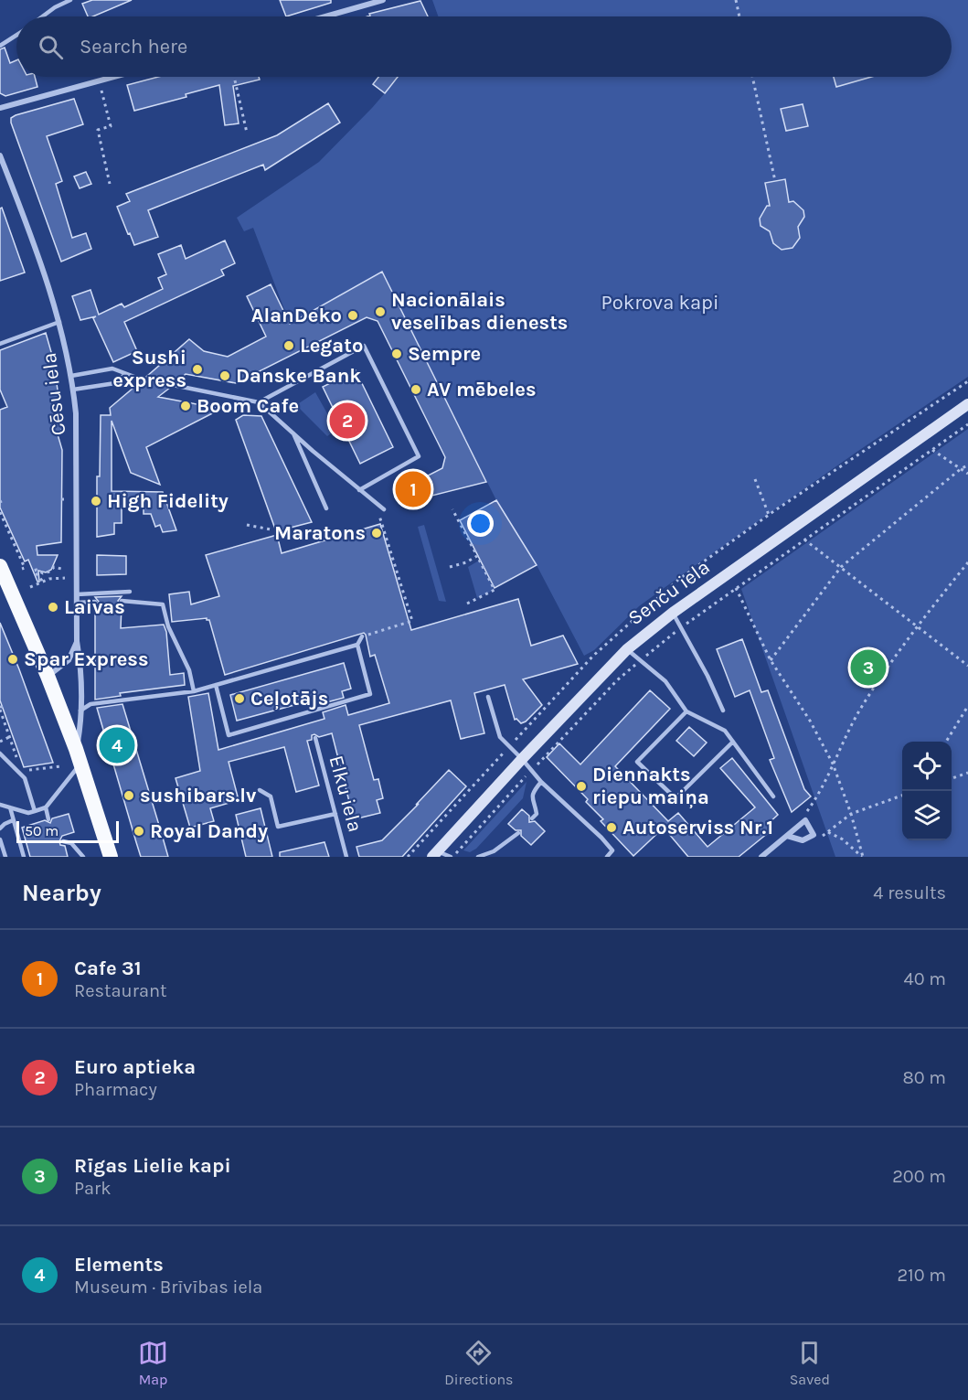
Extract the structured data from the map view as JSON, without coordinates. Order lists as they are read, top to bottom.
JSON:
{
  "streets": {
    "main road": ["Senču iela"],
    "street": ["Cēsu iela"],
    "lane": ["Elku iela"]
  },
  "parks": ["Pokrova kapi"],
  "places": [
    "Nacionālais veselības dienests",
    "AlanDeko",
    "Legato",
    "Sempre",
    "Sushi express",
    "Danske Bank",
    "AV mēbeles",
    "Boom Cafe",
    "High Fidelity",
    "Maratons",
    "Laivas",
    "Spar Express",
    "Ceļotājs",
    "Diennakts riepu maiņa",
    "sushibars.lv",
    "Autoserviss Nr.1",
    "Royal Dandy"
  ],
  "scale_bar": "50 m",
  "page": {
    "search": "Search here",
    "pins": [
      "2",
      "1",
      "3",
      "4"
    ],
    "scale": "50 m",
    "heading": ["Nearby", "4 results"],
    "list": [
      {
        "mark": "1",
        "name": "Cafe 31",
        "note": "Restaurant",
        "value": "40 m"
      },
      {
        "mark": "2",
        "name": "Euro aptieka",
        "note": "Pharmacy",
        "value": "80 m"
      },
      {
        "mark": "3",
        "name": "Rīgas Lielie kapi",
        "note": "Park",
        "value": "200 m"
      },
      {
        "mark": "4",
        "name": "Elements",
        "note": "Museum · Brīvības iela",
        "value": "210 m"
      }
    ],
    "nav": ["Map", "Directions", "Saved"]
  }
}
